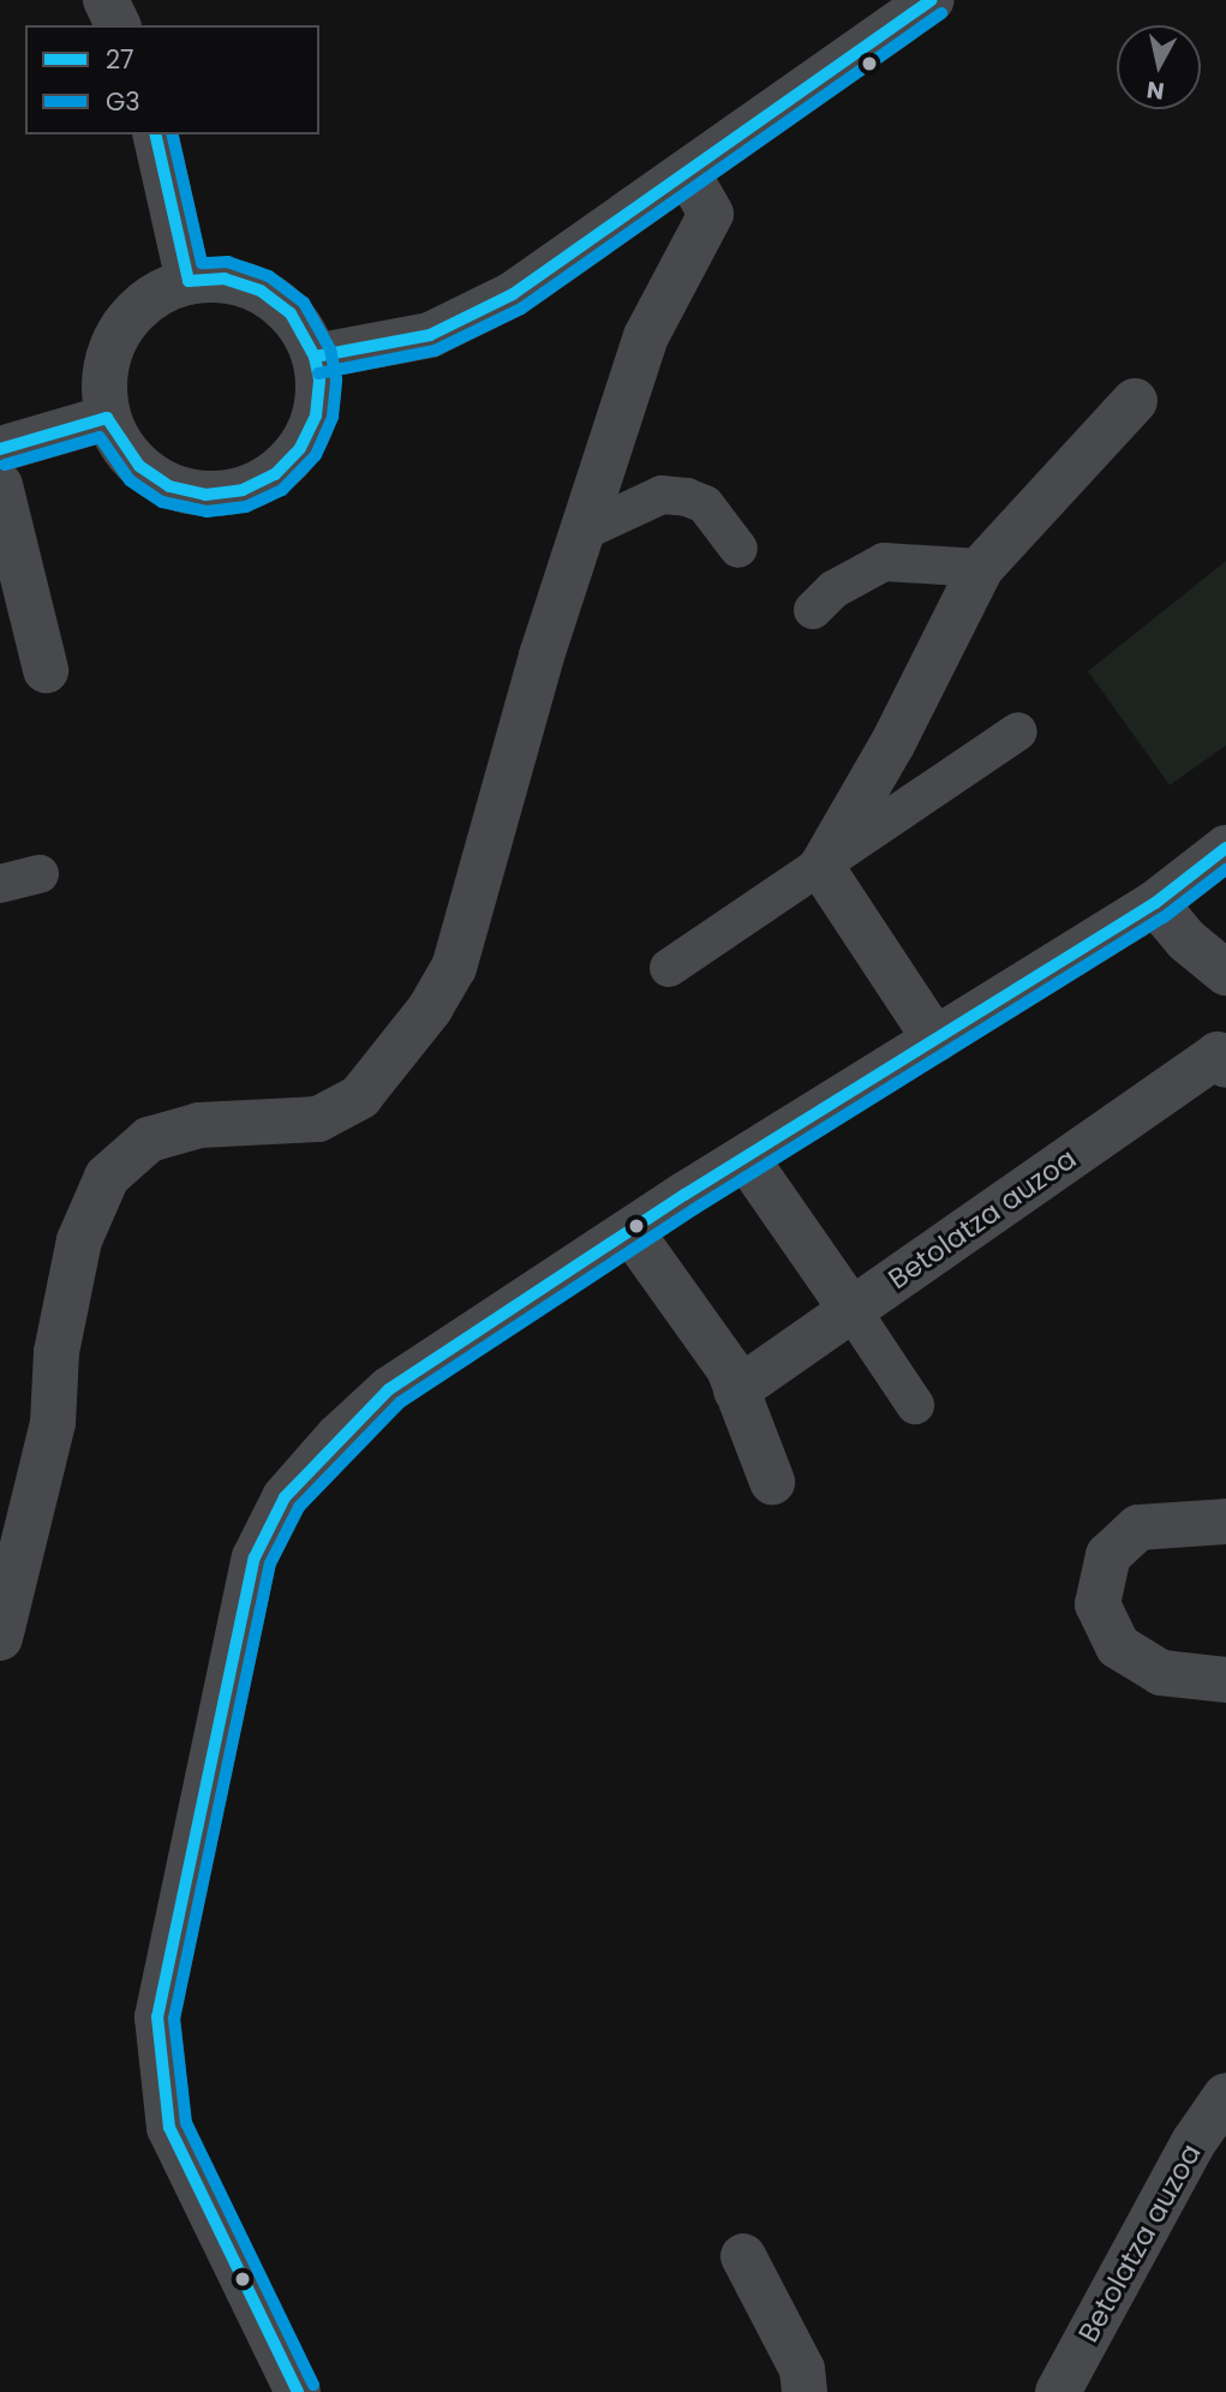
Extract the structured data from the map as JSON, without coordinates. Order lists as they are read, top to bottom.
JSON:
{
  "streets": {
    "street": ["Betolatza auzoa"]
  },
  "lines": ["transit line 27", "transit line G3"],
  "legend": ["27", "G3"],
  "north": "bottom"
}
